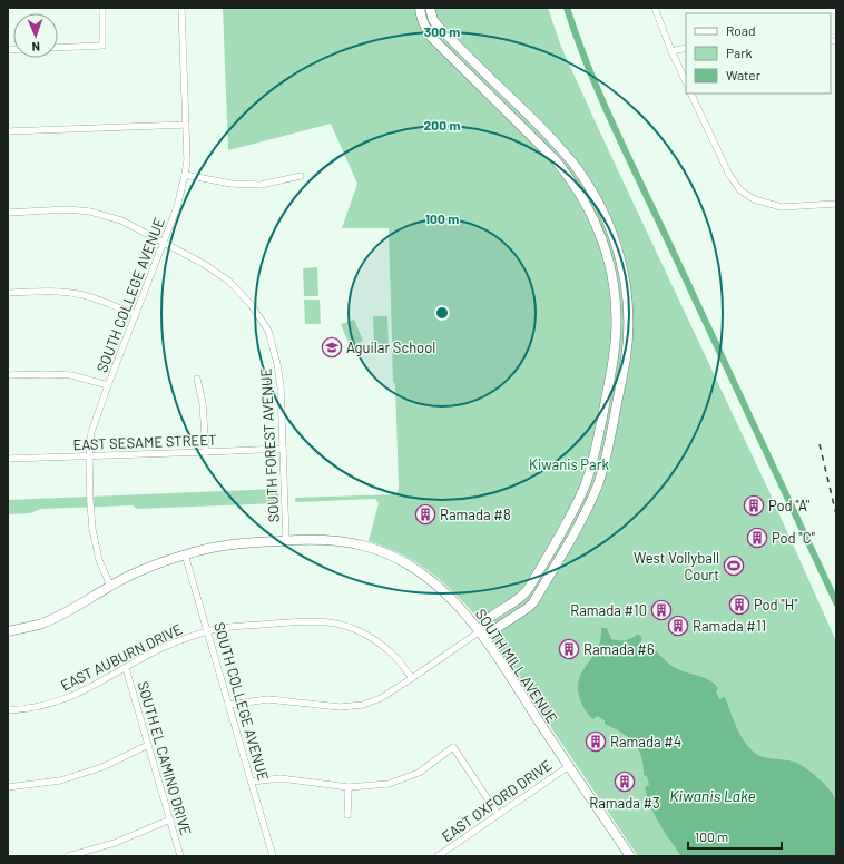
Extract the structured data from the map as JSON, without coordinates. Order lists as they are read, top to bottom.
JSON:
{
  "streets": {
    "street": [
      "SOUTH COLLEGE AVENUE",
      "EAST SESAME STREET",
      "SOUTH FOREST AVENUE",
      "EAST AUBURN DRIVE",
      "SOUTH MILL AVENUE",
      "SOUTH EL CAMINO DRIVE",
      "EAST OXFORD DRIVE"
    ]
  },
  "crossings": [
    ["SOUTH COLLEGE AVENUE", "EAST SESAME STREET"],
    ["SOUTH COLLEGE AVENUE", "SOUTH FOREST AVENUE"],
    ["SOUTH COLLEGE AVENUE", "EAST AUBURN DRIVE"],
    ["SOUTH COLLEGE AVENUE", "SOUTH MILL AVENUE"],
    ["EAST SESAME STREET", "SOUTH FOREST AVENUE"],
    ["SOUTH FOREST AVENUE", "SOUTH MILL AVENUE"],
    ["EAST AUBURN DRIVE", "SOUTH EL CAMINO DRIVE"],
    ["SOUTH MILL AVENUE", "EAST OXFORD DRIVE"]
  ],
  "water": ["Kiwanis Lake"],
  "parks": ["Kiwanis Park"],
  "places": {
    "school or university": ["Aguilar School"],
    "building": [
      "Pod \"A\"",
      "Ramada #8",
      "Pod \"C\"",
      "Pod \"H\"",
      "Ramada #10",
      "Ramada #11",
      "Ramada #6",
      "Ramada #4",
      "Ramada #3"
    ],
    "sports": ["West Vollyball Court"]
  },
  "legend": ["Road", "Park", "Water"],
  "scale_bar": "100 m",
  "north": "bottom",
  "rings": ["300 m", "200 m", "100 m"]
}
